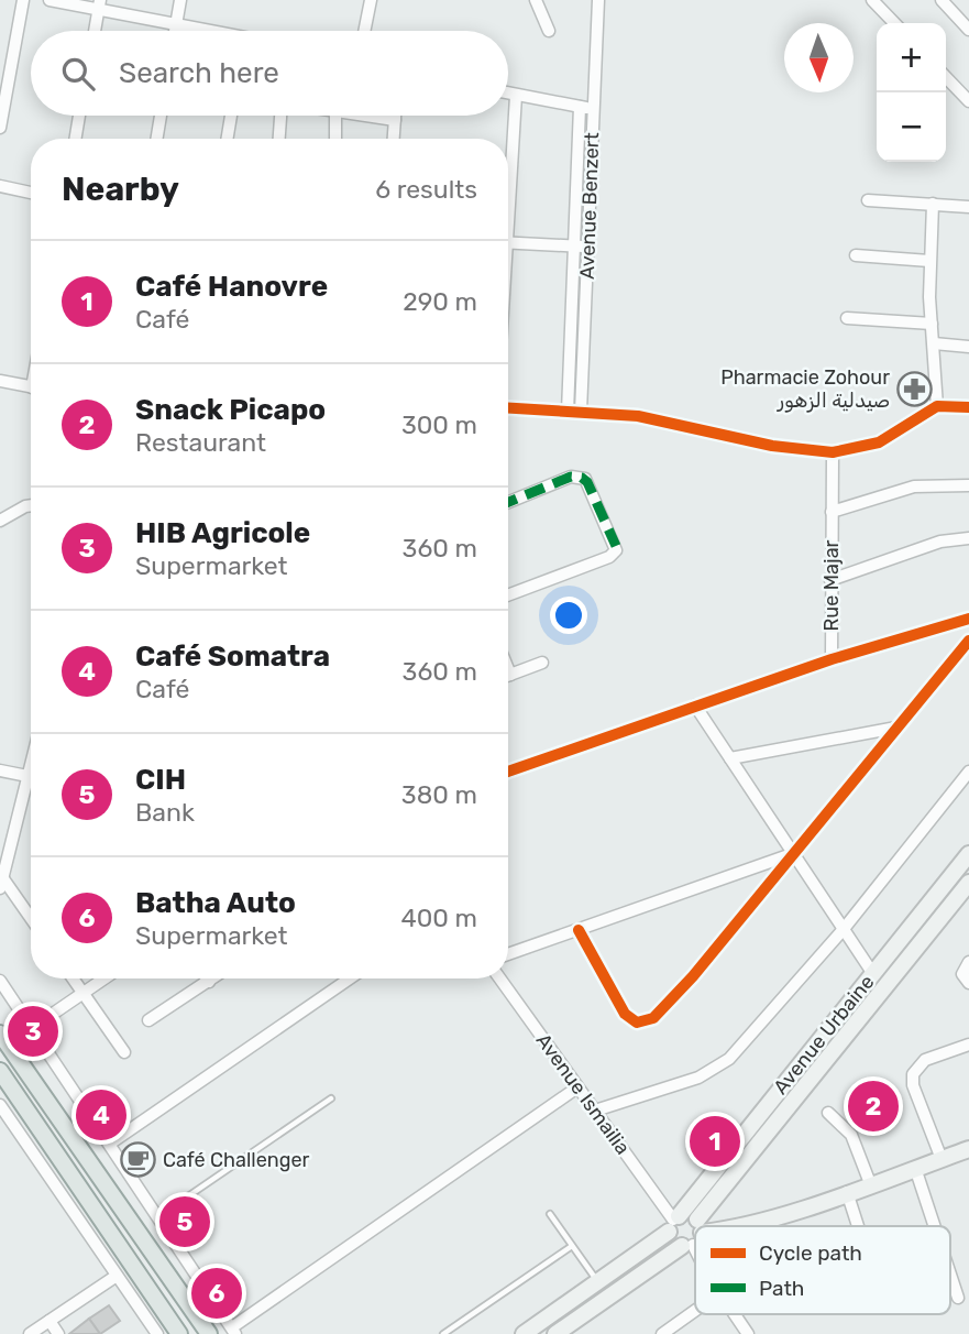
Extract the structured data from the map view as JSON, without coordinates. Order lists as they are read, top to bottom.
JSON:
{
  "streets": {
    "street": [
      "Avenue Benzert",
      "Rue Majar",
      "Avenue Urbaine",
      "Avenue Ismailia"
    ]
  },
  "crossings": [
    ["Avenue Urbaine", "Avenue Ismailia"]
  ],
  "places": {
    "pharmacy": ["Pharmacie Zohour صيدلية الزهور"],
    "cafe": ["Café Challenger"]
  },
  "legend": ["Cycle path", "Path"],
  "north": "bottom",
  "page": {
    "map_buttons": ["+", "−"],
    "search": "Search here",
    "heading": ["Nearby", "6 results"],
    "list": [
      {
        "mark": "1",
        "name": "Café Hanovre",
        "note": "Café",
        "value": "290 m"
      },
      {
        "mark": "2",
        "name": "Snack Picapo",
        "note": "Restaurant",
        "value": "300 m"
      },
      {
        "mark": "3",
        "name": "HIB Agricole",
        "note": "Supermarket",
        "value": "360 m"
      },
      {
        "mark": "4",
        "name": "Café Somatra",
        "note": "Café",
        "value": "360 m"
      },
      {
        "mark": "5",
        "name": "CIH",
        "note": "Bank",
        "value": "380 m"
      },
      {
        "mark": "6",
        "name": "Batha Auto",
        "note": "Supermarket",
        "value": "400 m"
      }
    ],
    "pins": [
      "3",
      "2",
      "4",
      "1",
      "5",
      "6"
    ]
  }
}
